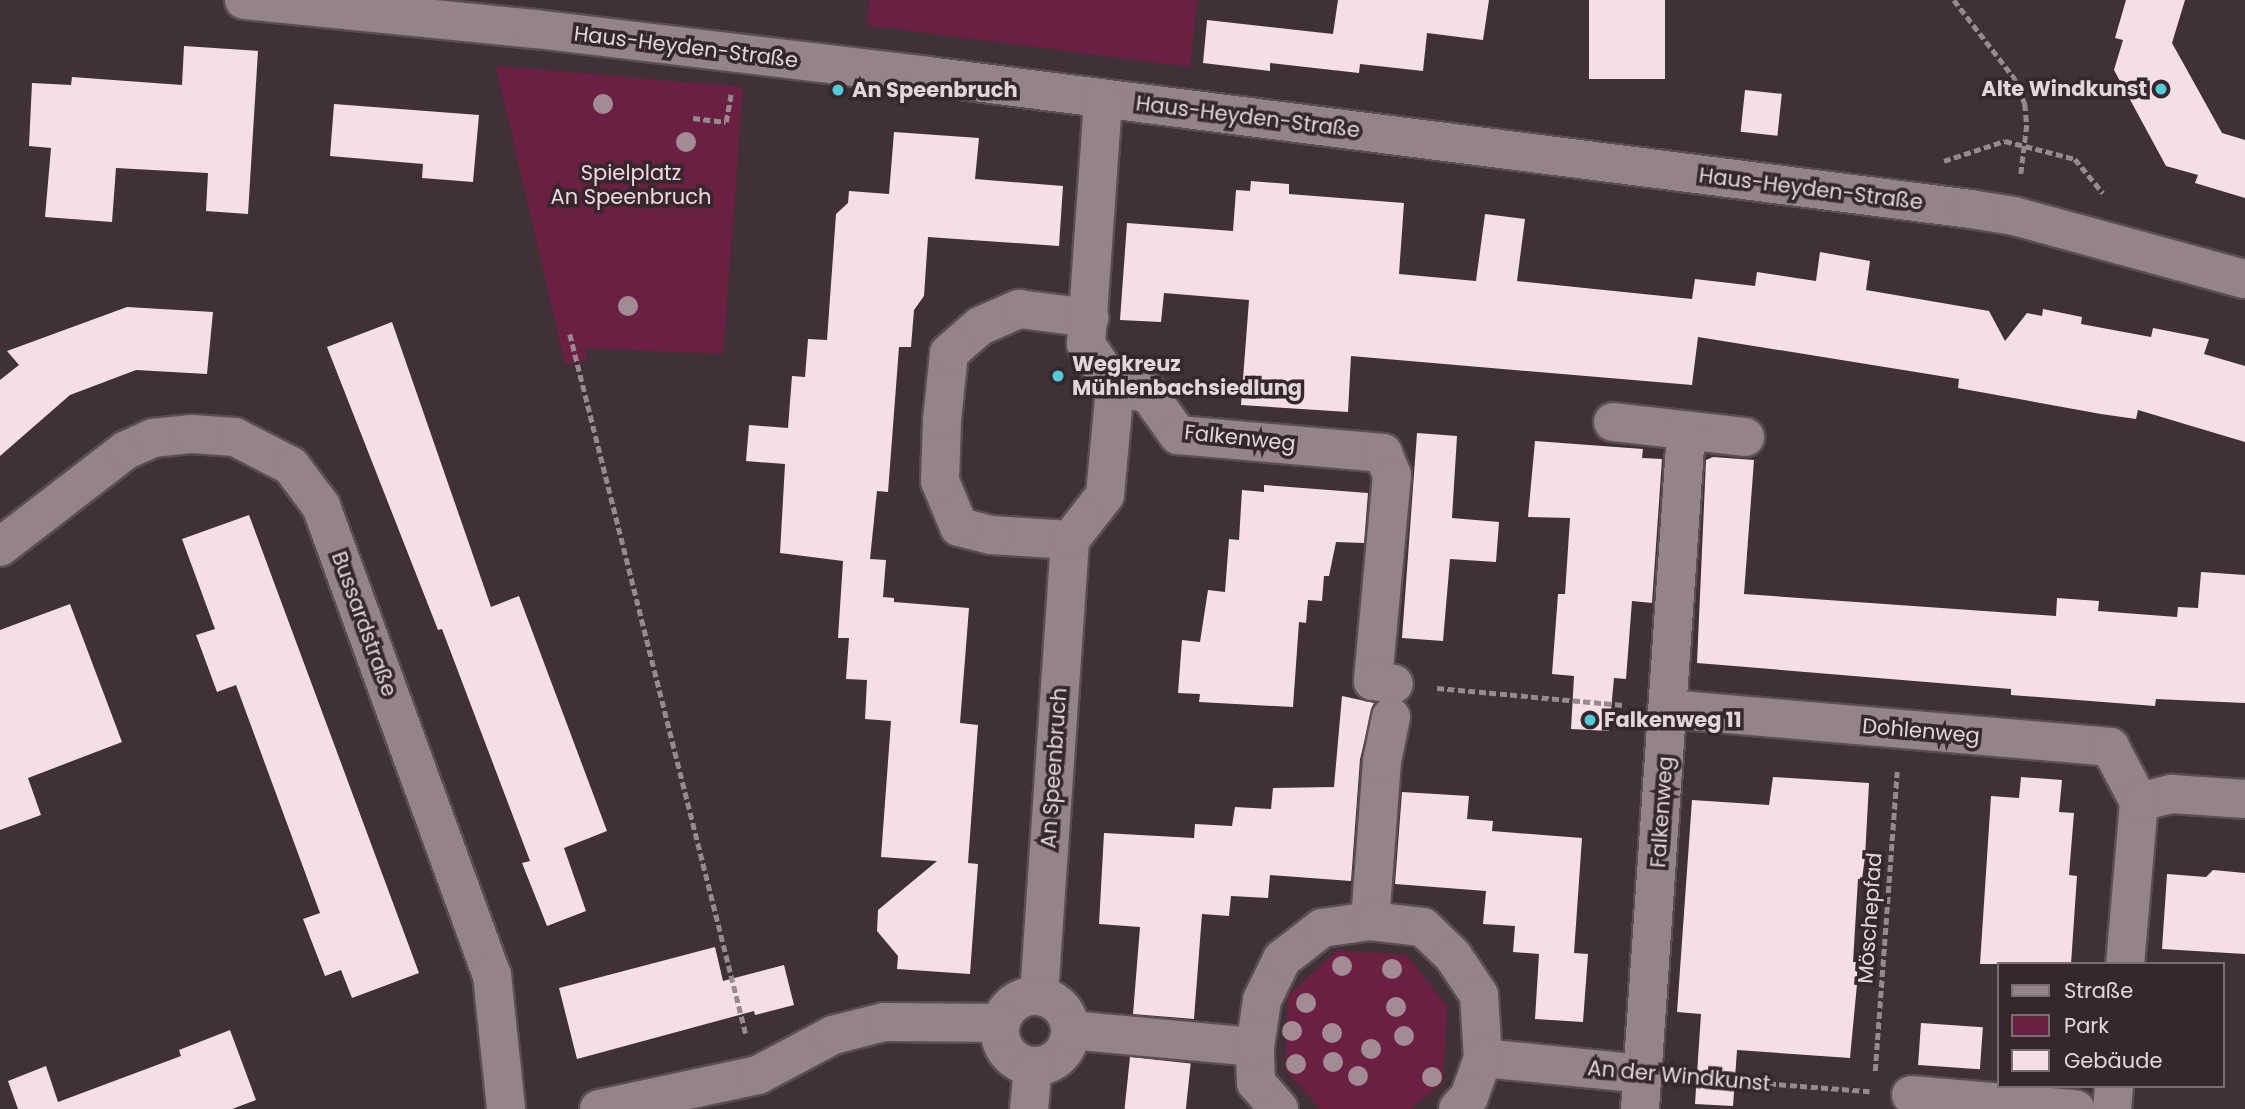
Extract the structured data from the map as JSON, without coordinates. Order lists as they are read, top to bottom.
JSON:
{
  "streets": {
    "street": [
      "Haus-Heyden-Straße",
      "Falkenweg",
      "Bussardstraße",
      "Dohlenweg",
      "An Speenbruch",
      "An der Windkunst"
    ],
    "path": ["Möschepfad"]
  },
  "crossings": [
    ["Falkenweg", "Dohlenweg"],
    ["Falkenweg", "An Speenbruch"],
    ["Falkenweg", "An der Windkunst"],
    ["Dohlenweg", "Möschepfad"],
    ["Möschepfad", "An der Windkunst"]
  ],
  "parks": ["Spielplatz An Speenbruch"],
  "places": [
    "Alte Windkunst",
    "An Speenbruch",
    "Wegkreuz Mühlenbachsiedlung",
    "Falkenweg 11"
  ],
  "legend": ["Straße", "Park", "Gebäude"]
}
